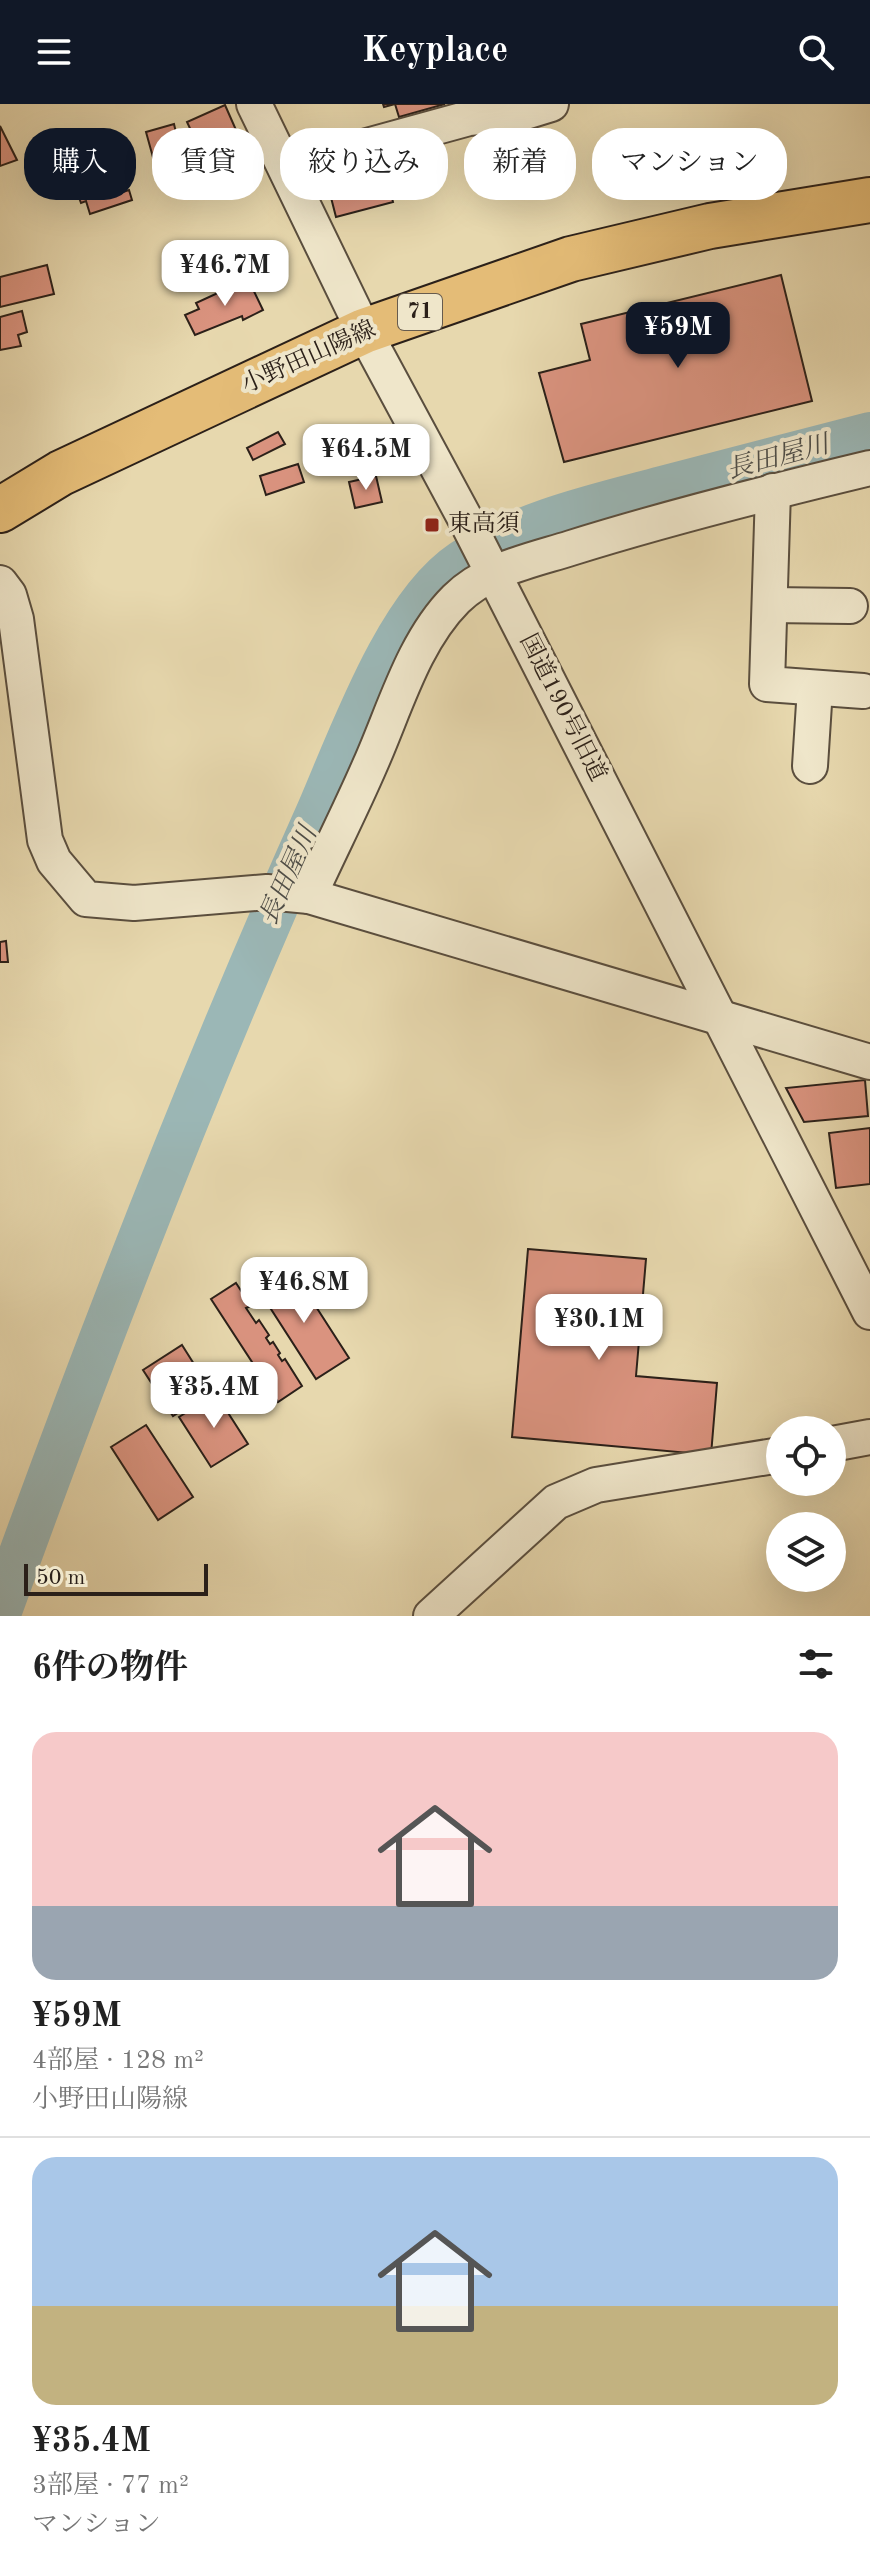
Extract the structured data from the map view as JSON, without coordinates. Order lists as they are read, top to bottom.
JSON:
{
  "streets": {
    "main road": ["71", "小野田山陽線"],
    "street": ["国道190号旧道"]
  },
  "crossings": [
    ["小野田山陽線", "国道190号旧道"]
  ],
  "water": ["長田屋川"],
  "places": {
    "transit": ["東高須"]
  },
  "scale_bar": "50 m",
  "page": {
    "header": "Keyplace",
    "chip": [
      "購入",
      "賃貸",
      "絞り込み",
      "新着",
      "マンション"
    ],
    "price": [
      "¥46.7M",
      "¥59M",
      "¥64.5M",
      "¥46.8M",
      "¥30.1M",
      "¥35.4M"
    ],
    "scale": "50 m",
    "heading": "6件の物件",
    "list": [
      {
        "name": "¥59M",
        "note": "4部屋 · 128 m² · 小野田山陽線"
      },
      {
        "name": "¥35.4M",
        "note": "3部屋 · 77 m² · マンション"
      }
    ]
  }
}
